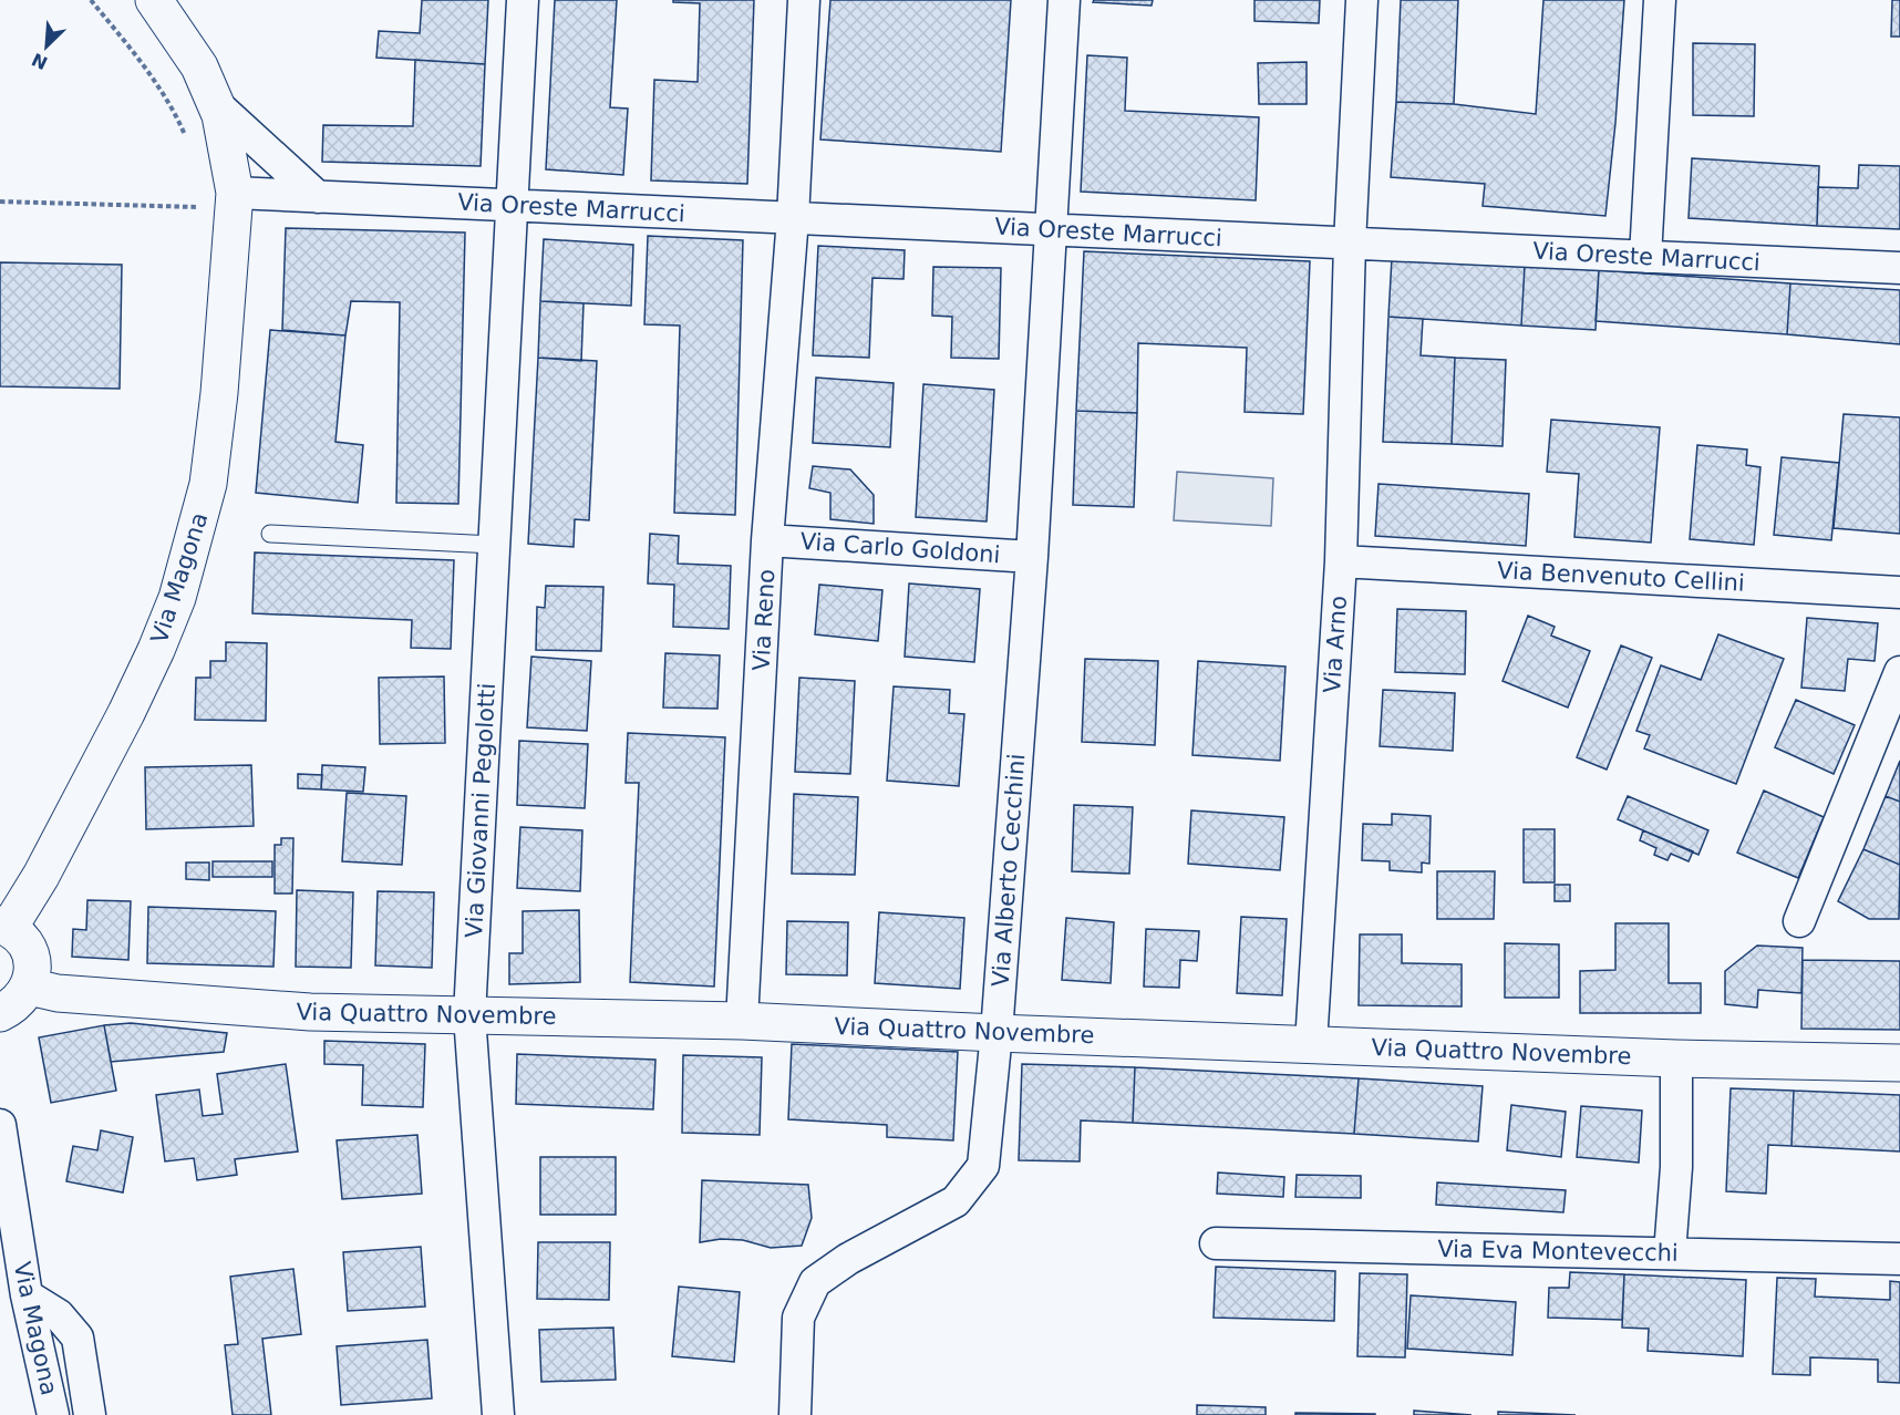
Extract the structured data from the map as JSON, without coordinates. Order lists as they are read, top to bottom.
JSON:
{
  "streets": {
    "main road": ["Via Magona", "Via Quattro Novembre"],
    "street": [
      "Via Oreste Marrucci",
      "Via Carlo Goldoni",
      "Via Benvenuto Cellini",
      "Via Reno",
      "Via Arno",
      "Via Giovanni Pegolotti",
      "Via Alberto Cecchini",
      "Via Eva Montevecchi"
    ]
  },
  "crossings": [
    ["Via Oreste Marrucci", "Via Magona"],
    ["Via Oreste Marrucci", "Via Reno"],
    ["Via Oreste Marrucci", "Via Arno"],
    ["Via Oreste Marrucci", "Via Giovanni Pegolotti"],
    ["Via Oreste Marrucci", "Via Alberto Cecchini"],
    ["Via Carlo Goldoni", "Via Reno"],
    ["Via Carlo Goldoni", "Via Alberto Cecchini"],
    ["Via Benvenuto Cellini", "Via Arno"],
    ["Via Reno", "Via Quattro Novembre"],
    ["Via Arno", "Via Quattro Novembre"],
    ["Via Giovanni Pegolotti", "Via Quattro Novembre"],
    ["Via Alberto Cecchini", "Via Quattro Novembre"]
  ],
  "north": "bottom left"
}
